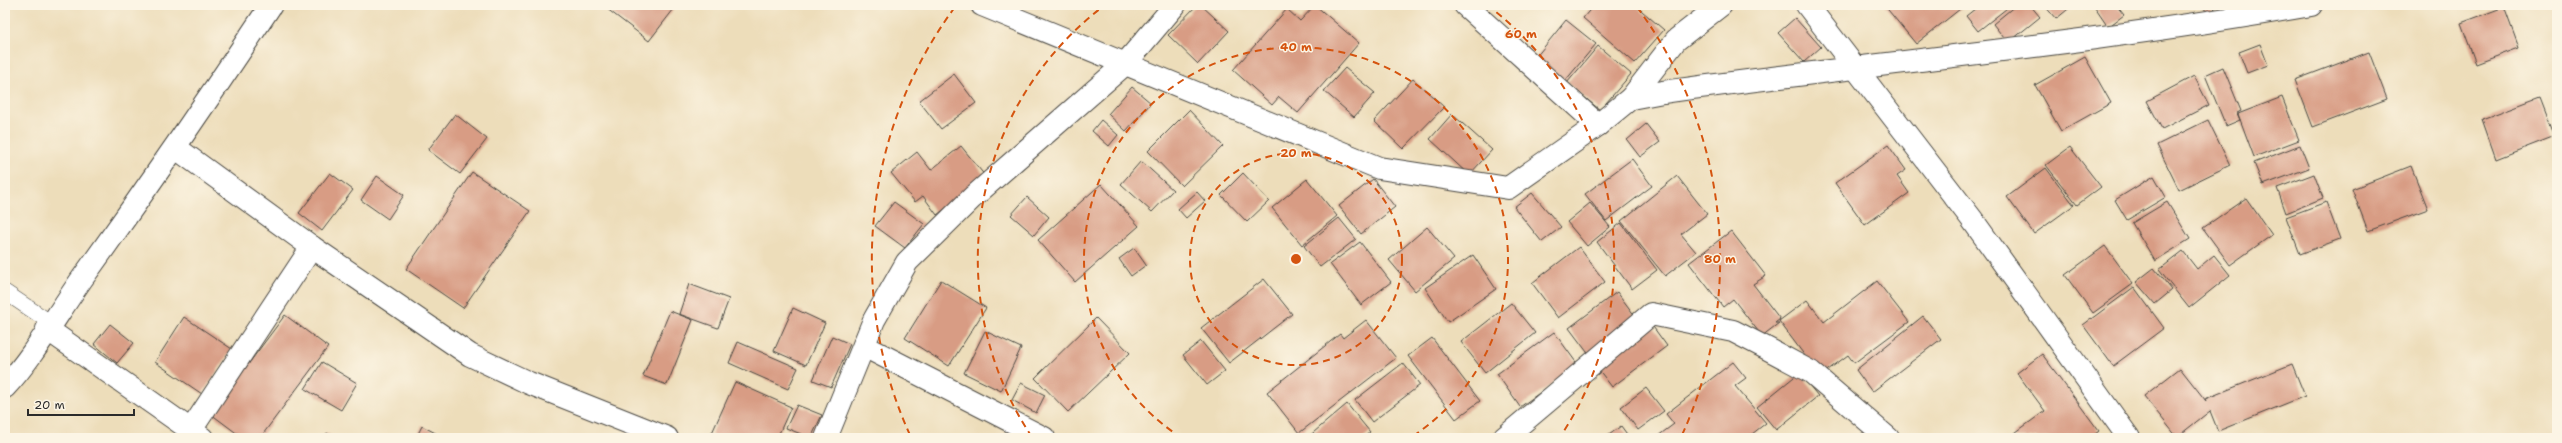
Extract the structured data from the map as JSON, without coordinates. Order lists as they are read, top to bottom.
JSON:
{
  "scale_bar": "20 m",
  "rings": [
    "60 m",
    "40 m",
    "20 m",
    "80 m"
  ]
}
